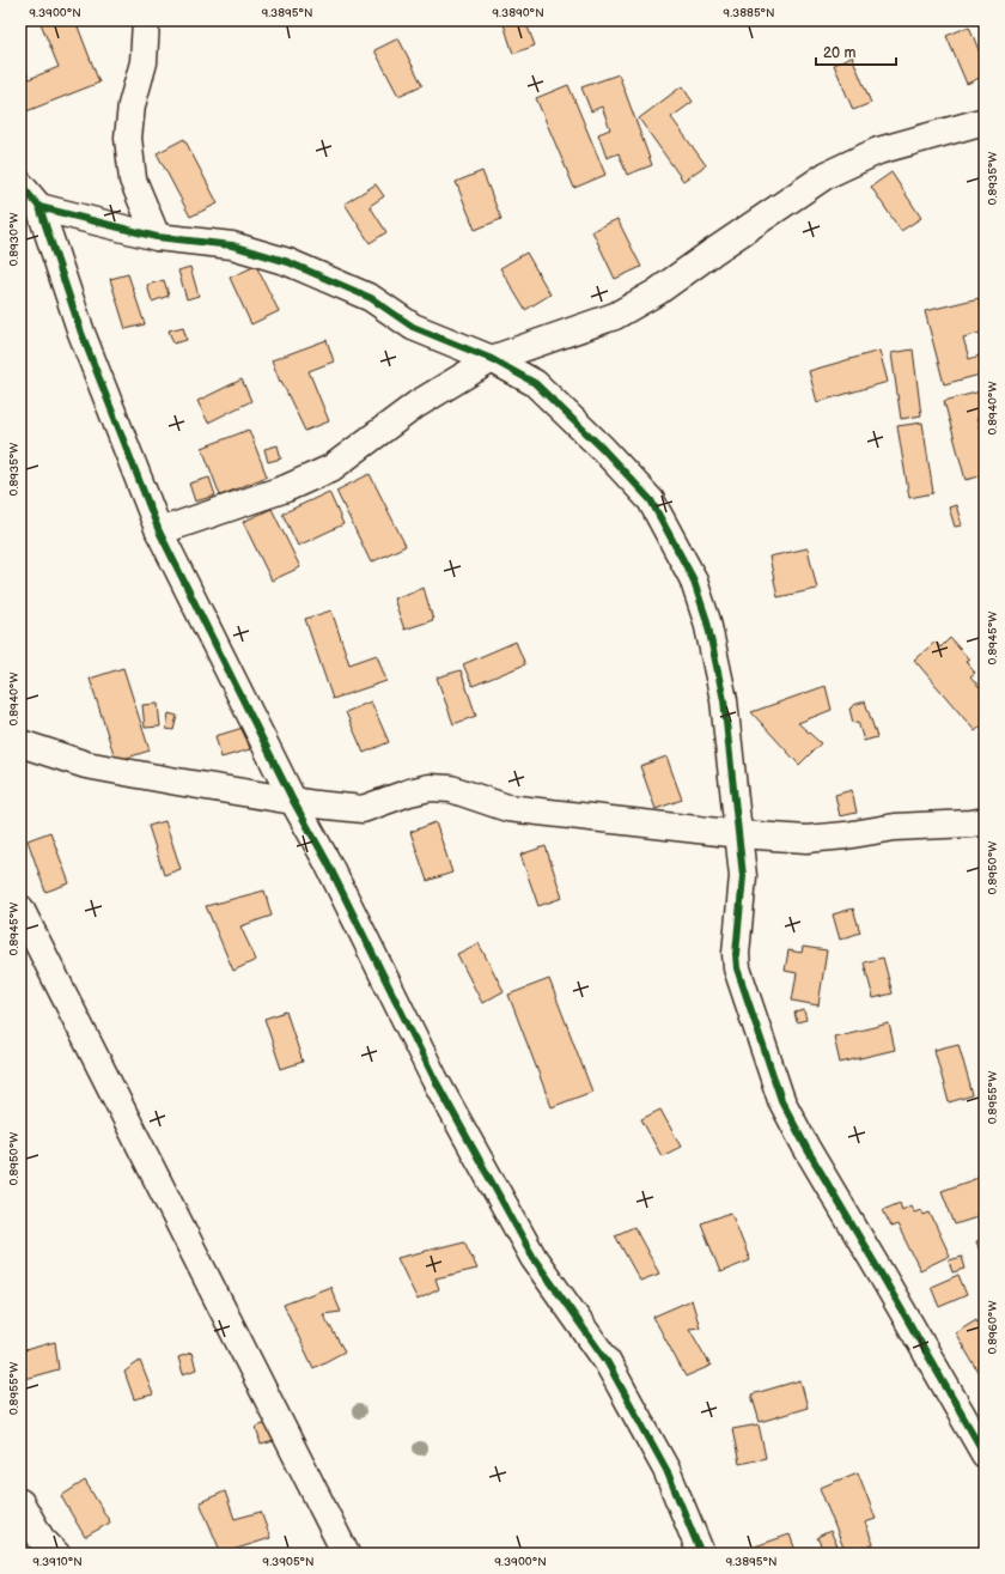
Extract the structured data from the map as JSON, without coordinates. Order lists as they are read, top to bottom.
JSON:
{
  "scale_bar": "20 m",
  "coordinates": [
    "9.3900°N",
    "9.3895°N",
    "9.3890°N",
    "9.3885°N",
    "0.8935°W",
    "0.8930°W",
    "0.8940°W",
    "0.8945°W",
    "0.8950°W",
    "0.8955°W",
    "0.8960°W",
    "9.3910°N",
    "9.3905°N"
  ]
}
